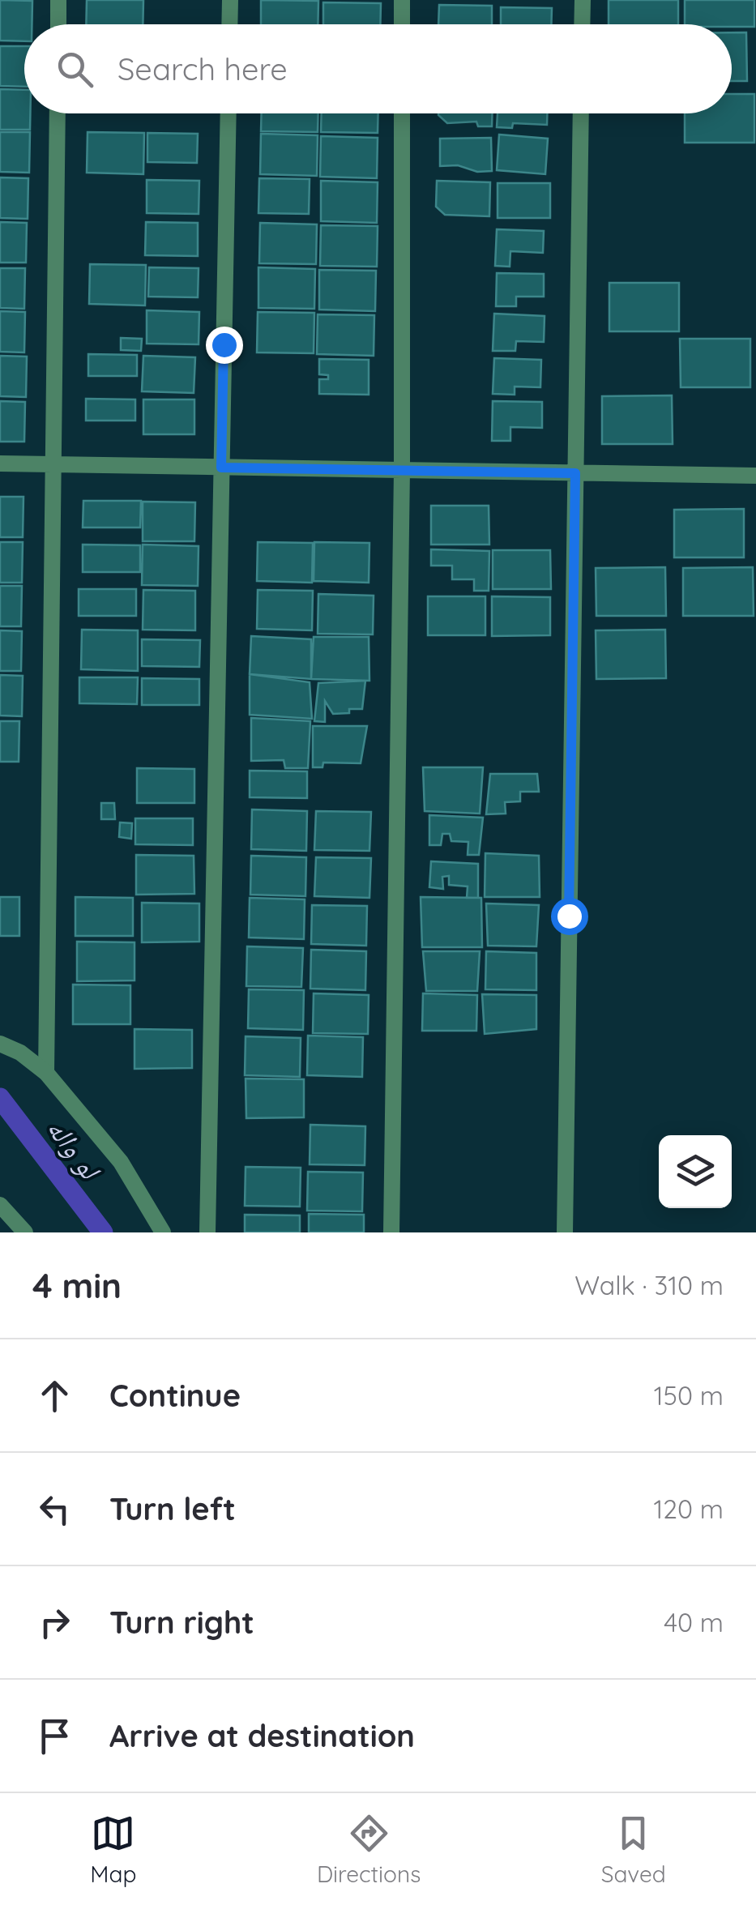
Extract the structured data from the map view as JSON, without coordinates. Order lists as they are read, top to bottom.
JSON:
{
  "water": ["لو واله"],
  "page": {
    "search": "Search here",
    "heading": ["4 min", "Walk · 310 m"],
    "list": [
      ["Continue", "150 m"],
      ["Turn left", "120 m"],
      ["Turn right", "40 m"],
      "Arrive at destination"
    ],
    "nav": ["Map", "Directions", "Saved"]
  }
}
